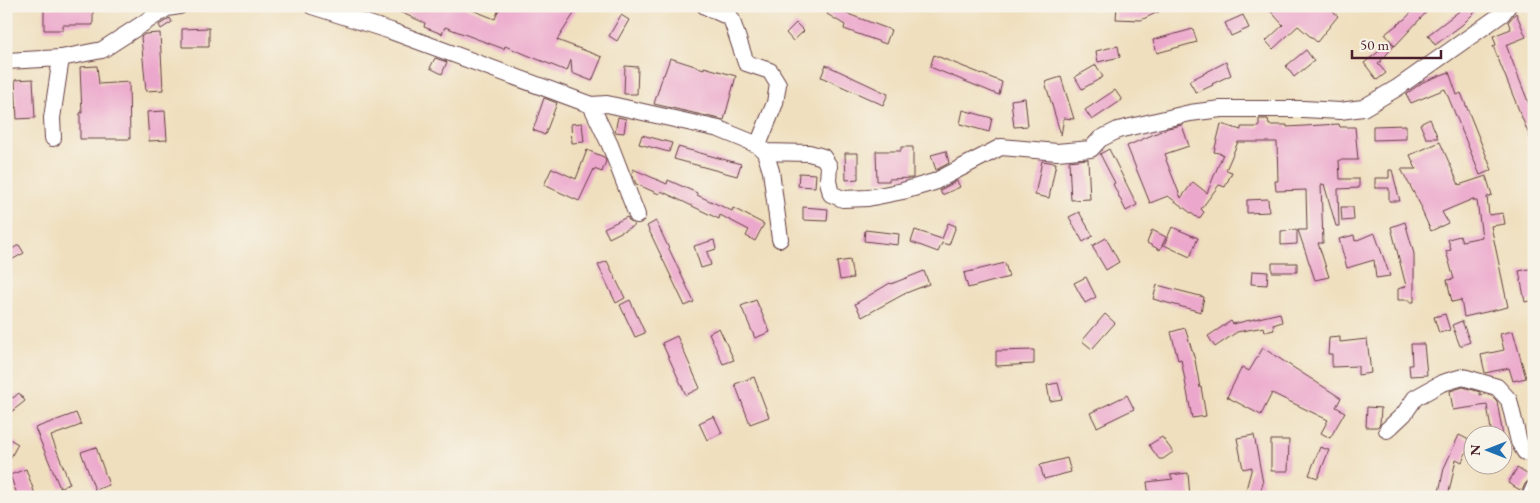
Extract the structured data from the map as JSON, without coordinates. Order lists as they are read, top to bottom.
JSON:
{
  "scale_bar": "50 m",
  "north": "left"
}
